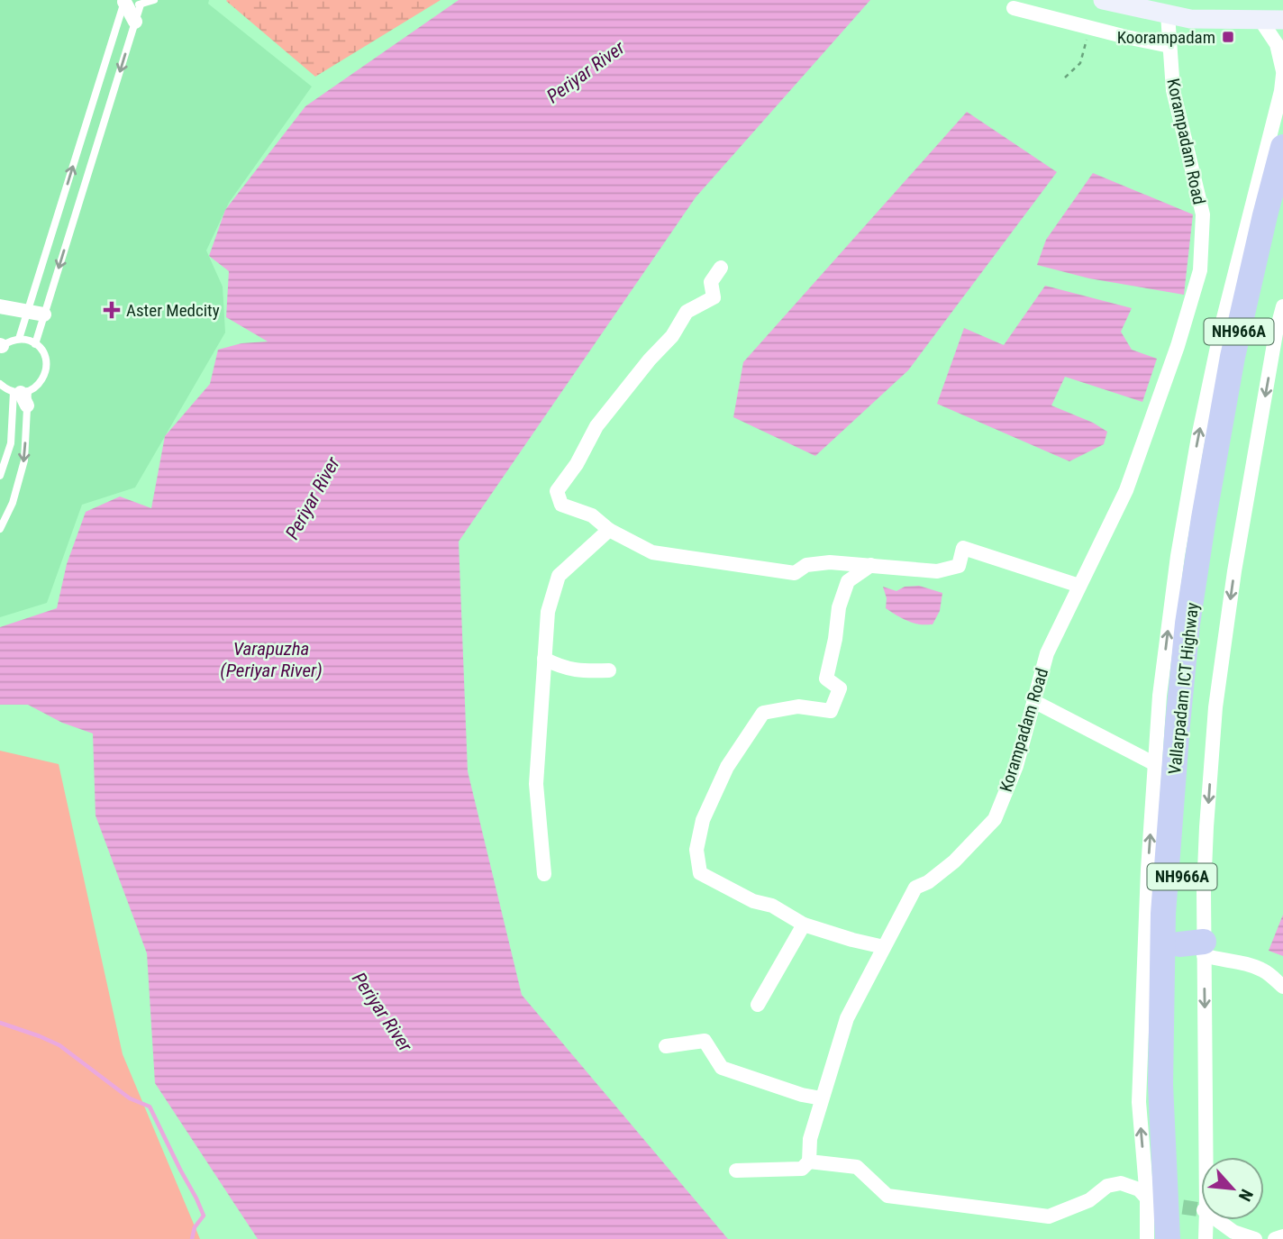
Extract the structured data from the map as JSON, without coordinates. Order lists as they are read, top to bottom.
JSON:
{
  "streets": {
    "highway": ["NH966A", "Vallarpadam ICT Highway"],
    "street": ["Korampadam Road"]
  },
  "water": ["Periyar River", "Varapuzha (Periyar River)"],
  "places": {
    "transit": ["Koorampadam"],
    "health": ["Aster Medcity"]
  },
  "north": "bottom right"
}
